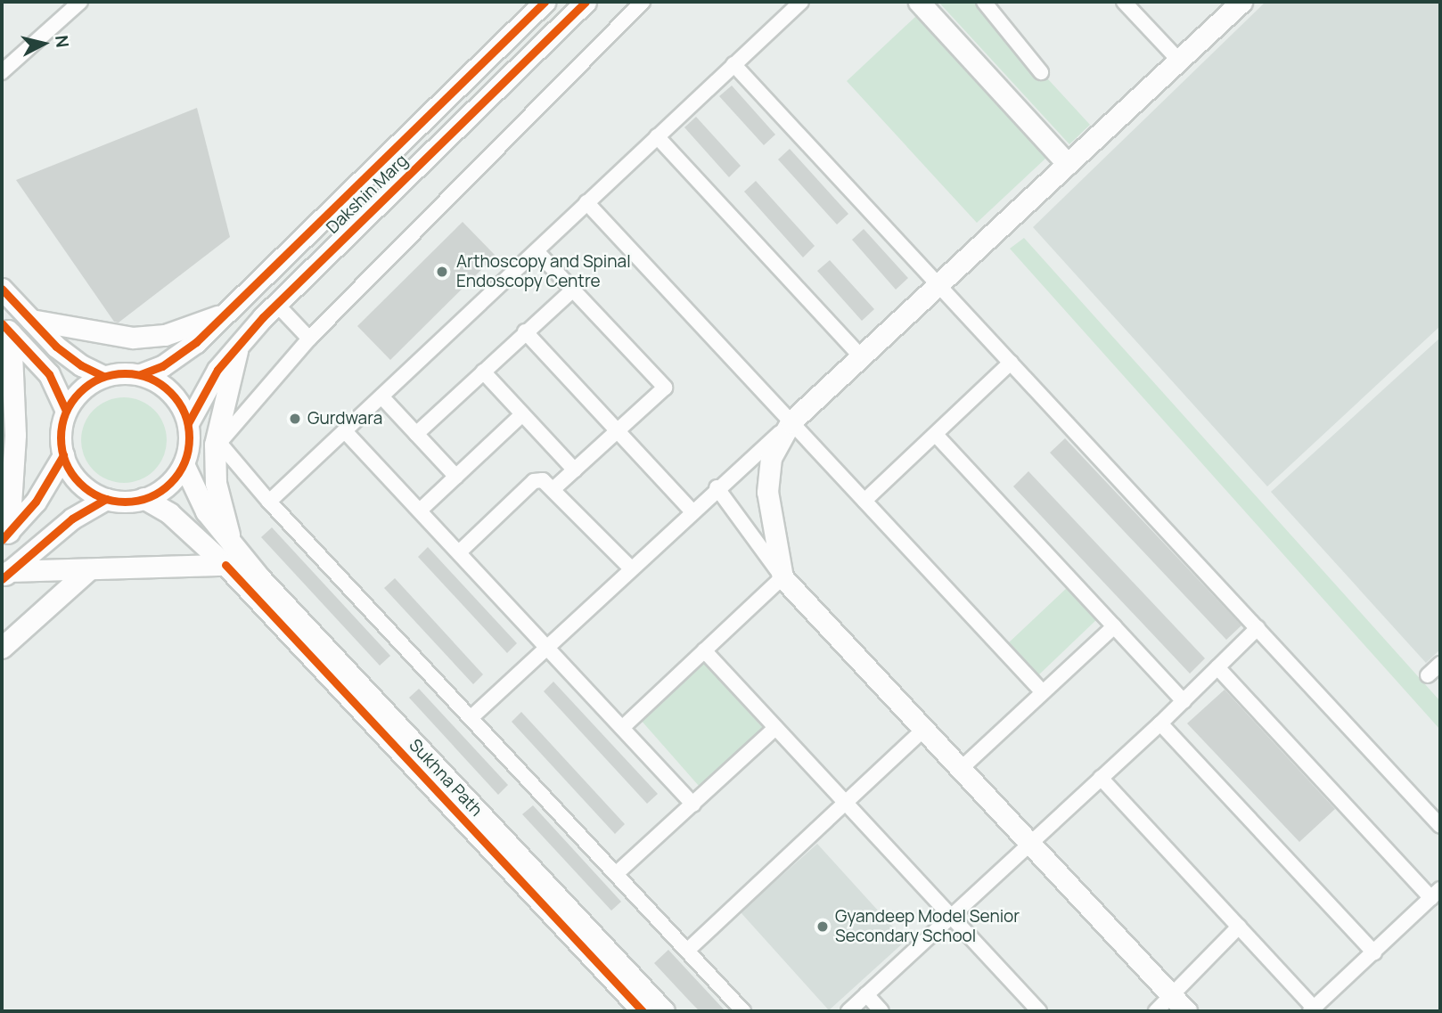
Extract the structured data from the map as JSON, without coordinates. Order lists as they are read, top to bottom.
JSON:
{
  "streets": {
    "main road": ["Dakshin Marg", "Sukhna Path"]
  },
  "crossings": [
    ["Dakshin Marg", "Sukhna Path"]
  ],
  "places": ["Arthoscopy and Spinal Endoscopy Centre", "Gurdwara", "Gyandeep Model Senior Secondary School"],
  "north": "right"
}
